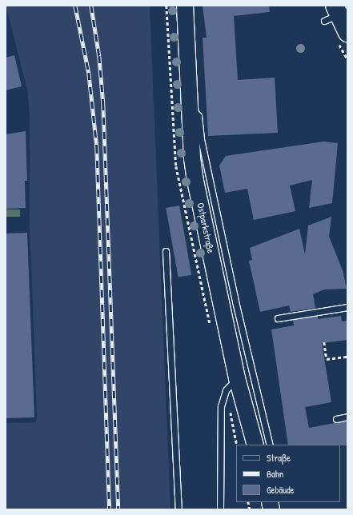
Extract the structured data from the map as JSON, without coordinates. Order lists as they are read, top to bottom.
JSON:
{
  "streets": {
    "street": ["Ostparkstraße"]
  },
  "legend": ["Straße", "Bahn", "Gebäude"]
}
